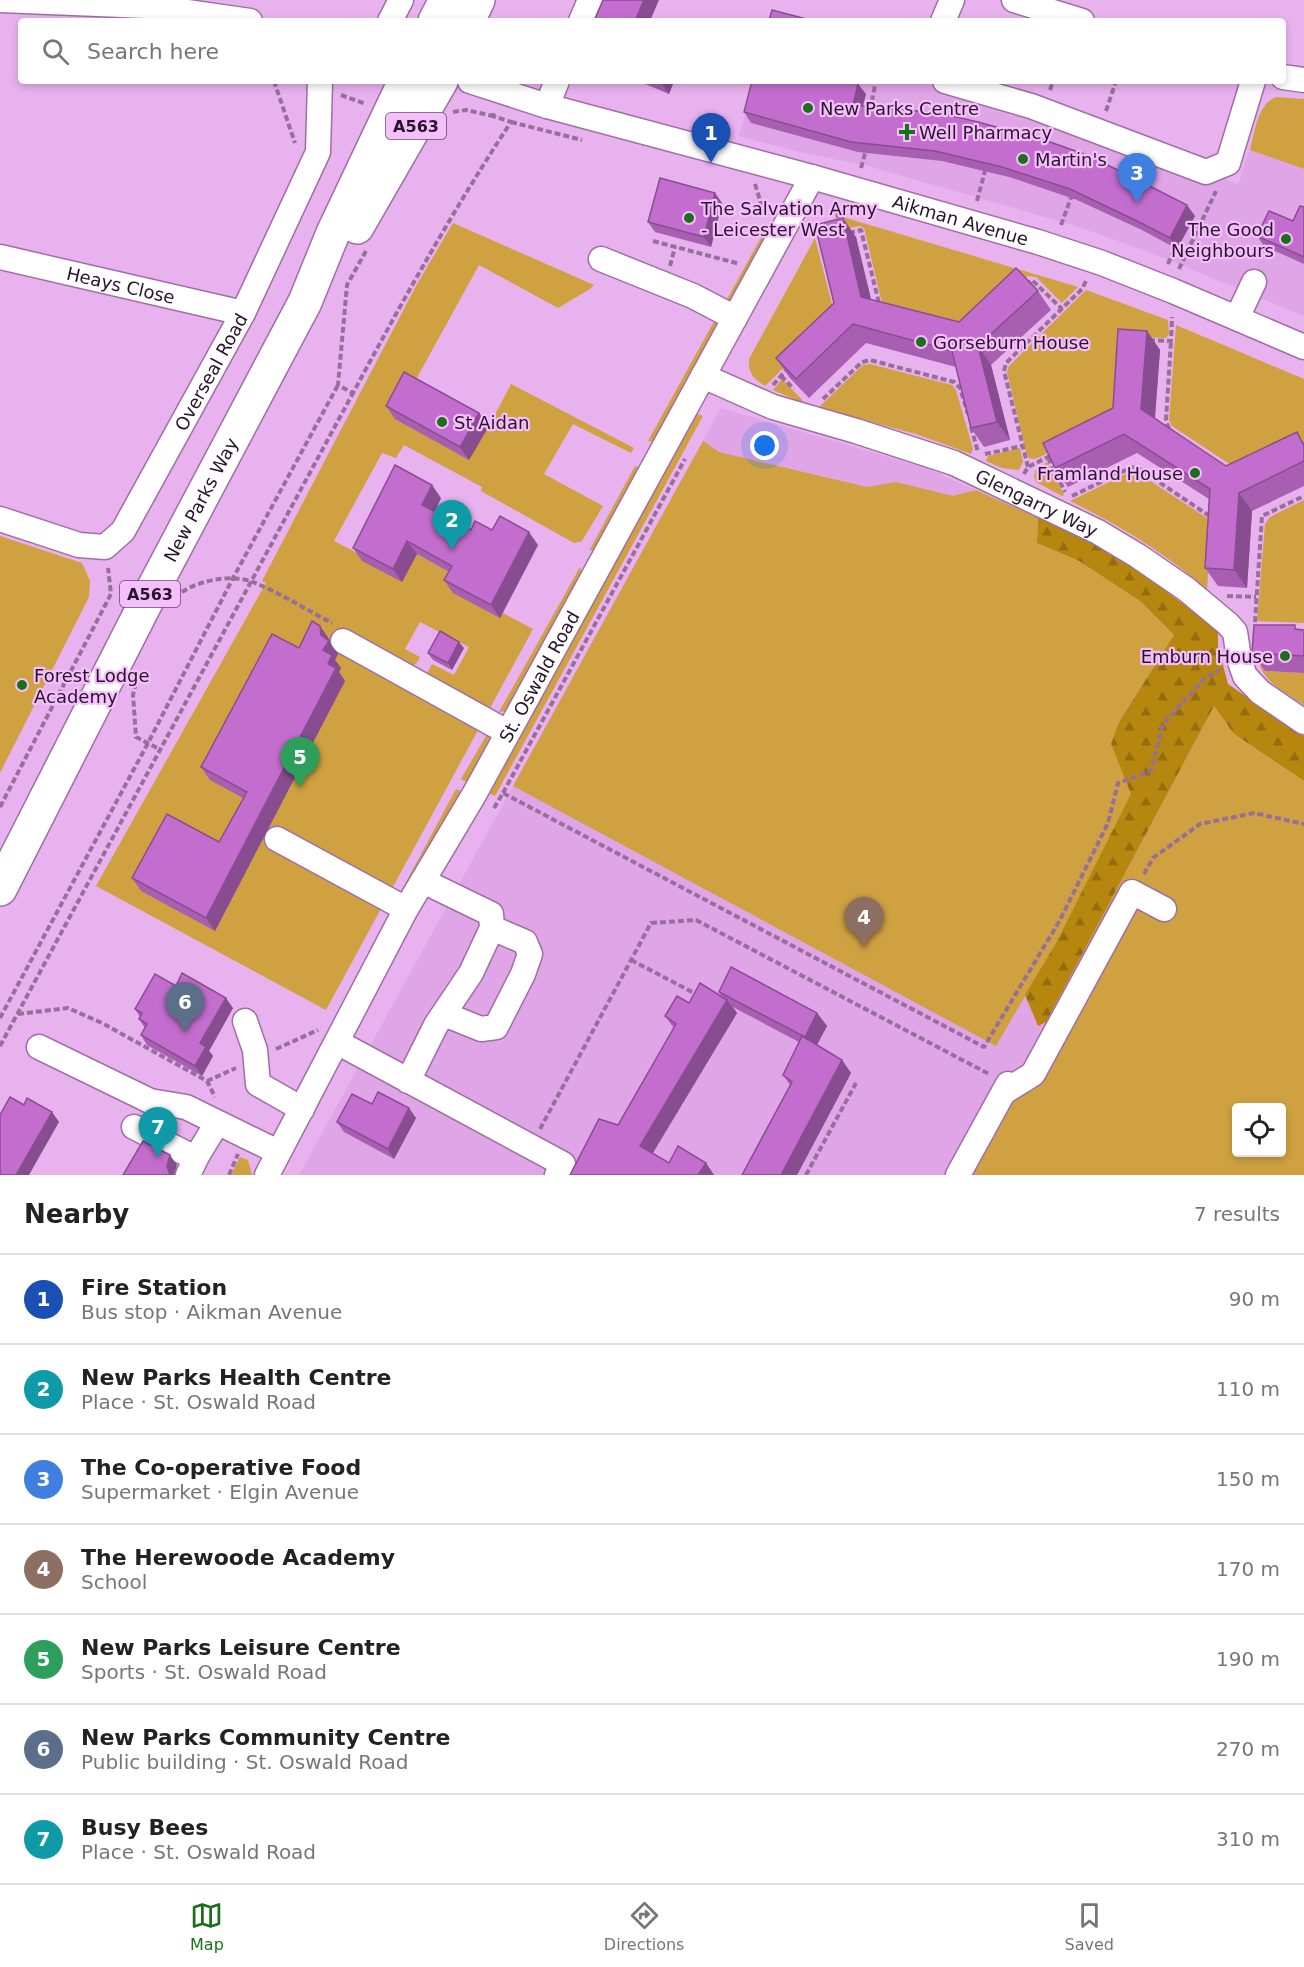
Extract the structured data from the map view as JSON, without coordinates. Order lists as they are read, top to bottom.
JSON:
{
  "streets": {
    "highway": ["A563", "New Parks Way"],
    "street": [
      "Aikman Avenue",
      "Heays Close",
      "Overseal Road",
      "Glengarry Way",
      "St. Oswald Road"
    ]
  },
  "crossings": [
    ["Aikman Avenue", "St. Oswald Road"],
    ["Heays Close", "Overseal Road"],
    ["Glengarry Way", "St. Oswald Road"]
  ],
  "places": {
    "other": [
      "New Parks Centre",
      "Martin's",
      "The Salvation Army - Leicester West",
      "The Good Neighbours",
      "Gorseburn House",
      "St Aidan",
      "Framland House",
      "Emburn House",
      "Forest Lodge Academy"
    ],
    "health": ["Well Pharmacy"]
  },
  "page": {
    "search": "Search here",
    "pins": [
      "1",
      "3",
      "2",
      "5",
      "4",
      "6",
      "7"
    ],
    "heading": ["Nearby", "7 results"],
    "list": [
      {
        "mark": "1",
        "name": "Fire Station",
        "note": "Bus stop · Aikman Avenue",
        "value": "90 m"
      },
      {
        "mark": "2",
        "name": "New Parks Health Centre",
        "note": "Place · St. Oswald Road",
        "value": "110 m"
      },
      {
        "mark": "3",
        "name": "The Co-operative Food",
        "note": "Supermarket · Elgin Avenue",
        "value": "150 m"
      },
      {
        "mark": "4",
        "name": "The Herewoode Academy",
        "note": "School",
        "value": "170 m"
      },
      {
        "mark": "5",
        "name": "New Parks Leisure Centre",
        "note": "Sports · St. Oswald Road",
        "value": "190 m"
      },
      {
        "mark": "6",
        "name": "New Parks Community Centre",
        "note": "Public building · St. Oswald Road",
        "value": "270 m"
      },
      {
        "mark": "7",
        "name": "Busy Bees",
        "note": "Place · St. Oswald Road",
        "value": "310 m"
      }
    ],
    "nav": ["Map", "Directions", "Saved"]
  }
}
